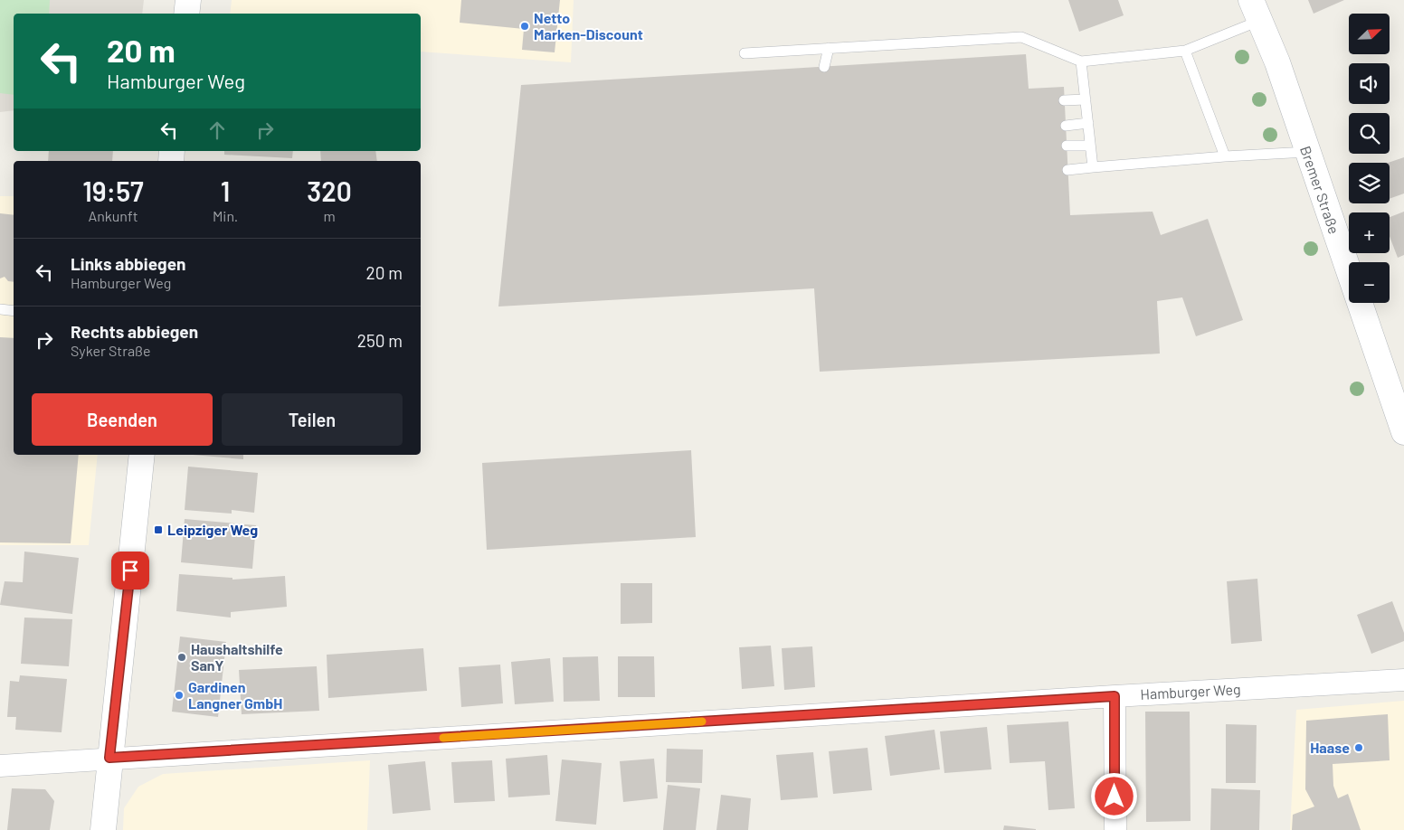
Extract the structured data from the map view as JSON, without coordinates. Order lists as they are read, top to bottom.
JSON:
{
  "streets": {
    "main road": ["Bremer Straße"],
    "street": ["Hamburger Weg"]
  },
  "places": {
    "other": [
      "Netto Marken-Discount",
      "Haushaltshilfe SanY",
      "Gardinen Langner GmbH",
      "Haase"
    ],
    "transit": ["Leipziger Weg"]
  },
  "north": "top right",
  "page": {
    "map_buttons": ["+", "−"],
    "turn": ["20 m", "Hamburger Weg"],
    "eta": [
      "19:57",
      "Ankunft",
      "1",
      "Min.",
      "320",
      "m"
    ],
    "list": [
      {
        "name": "Links abbiegen",
        "note": "Hamburger Weg",
        "value": "20 m"
      },
      {
        "name": "Rechts abbiegen",
        "note": "Syker Straße",
        "value": "250 m"
      }
    ],
    "buttons": ["Beenden", "Teilen"]
  }
}
